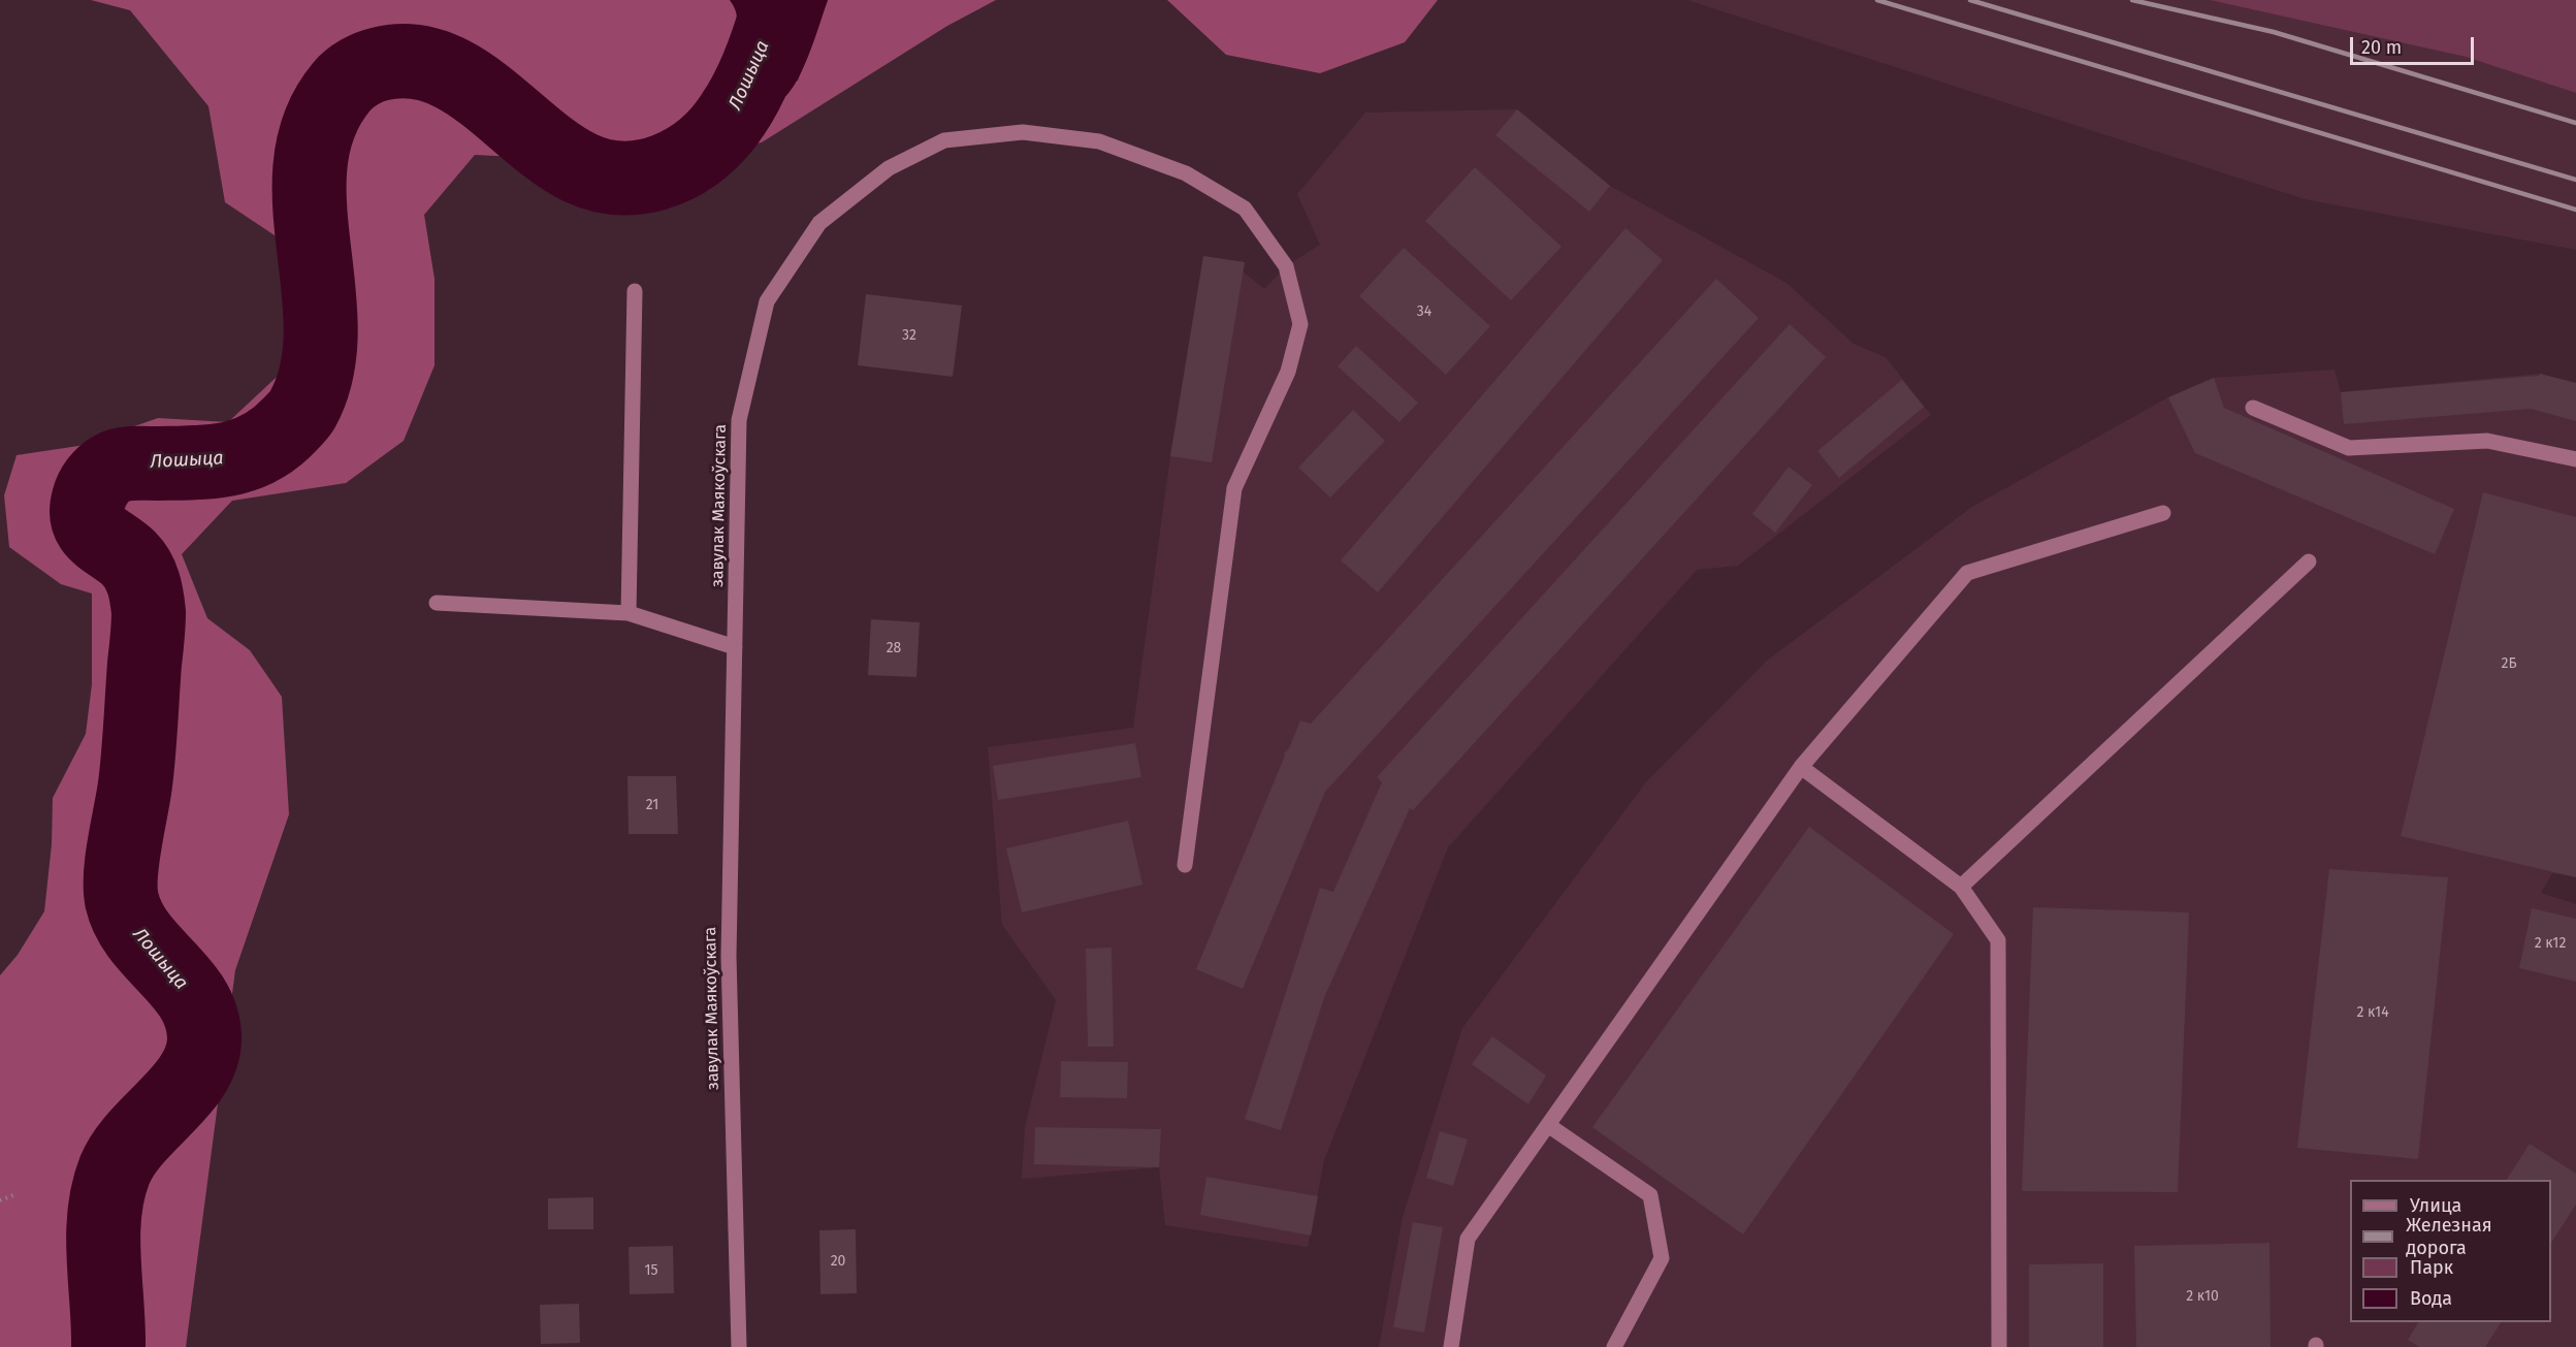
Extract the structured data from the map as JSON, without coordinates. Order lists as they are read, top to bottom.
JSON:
{
  "streets": {
    "street": ["завулак Маякоўскага"]
  },
  "water": ["Лошыца"],
  "house_numbers": [
    "34",
    "32",
    "28",
    "2Б",
    "21",
    "2 к12",
    "2 к14",
    "20",
    "15",
    "2 к10"
  ],
  "legend": [
    "Улица",
    "Железная дорога",
    "Парк",
    "Вода"
  ],
  "scale_bar": "20 m"
}
